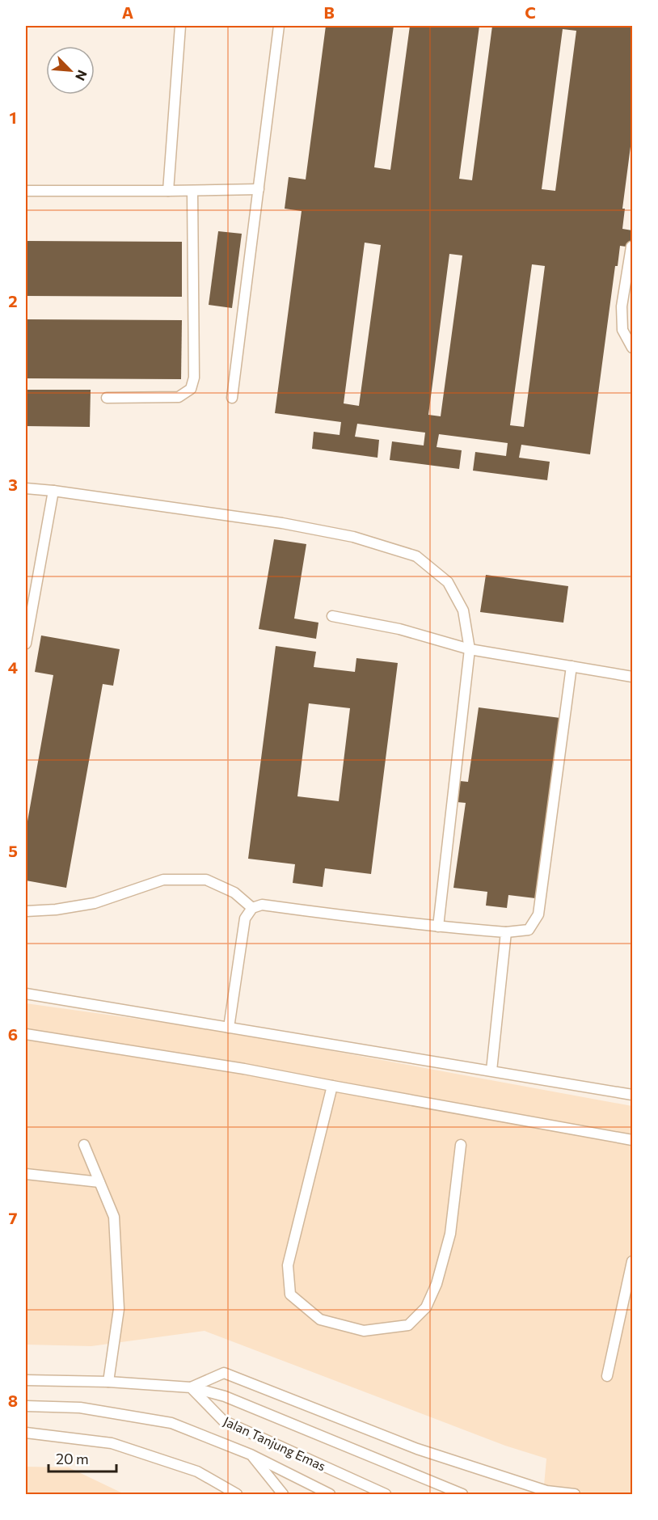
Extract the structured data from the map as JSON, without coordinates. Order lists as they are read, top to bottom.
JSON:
{
  "streets": {
    "lane": ["Jalan Tanjung Emas"]
  },
  "scale_bar": "20 m",
  "north": "bottom right",
  "grid": {
    "columns": ["A", "B", "C"],
    "rows": [
      "1",
      "2",
      "3",
      "4",
      "5",
      "6",
      "7",
      "8"
    ]
  }
}
